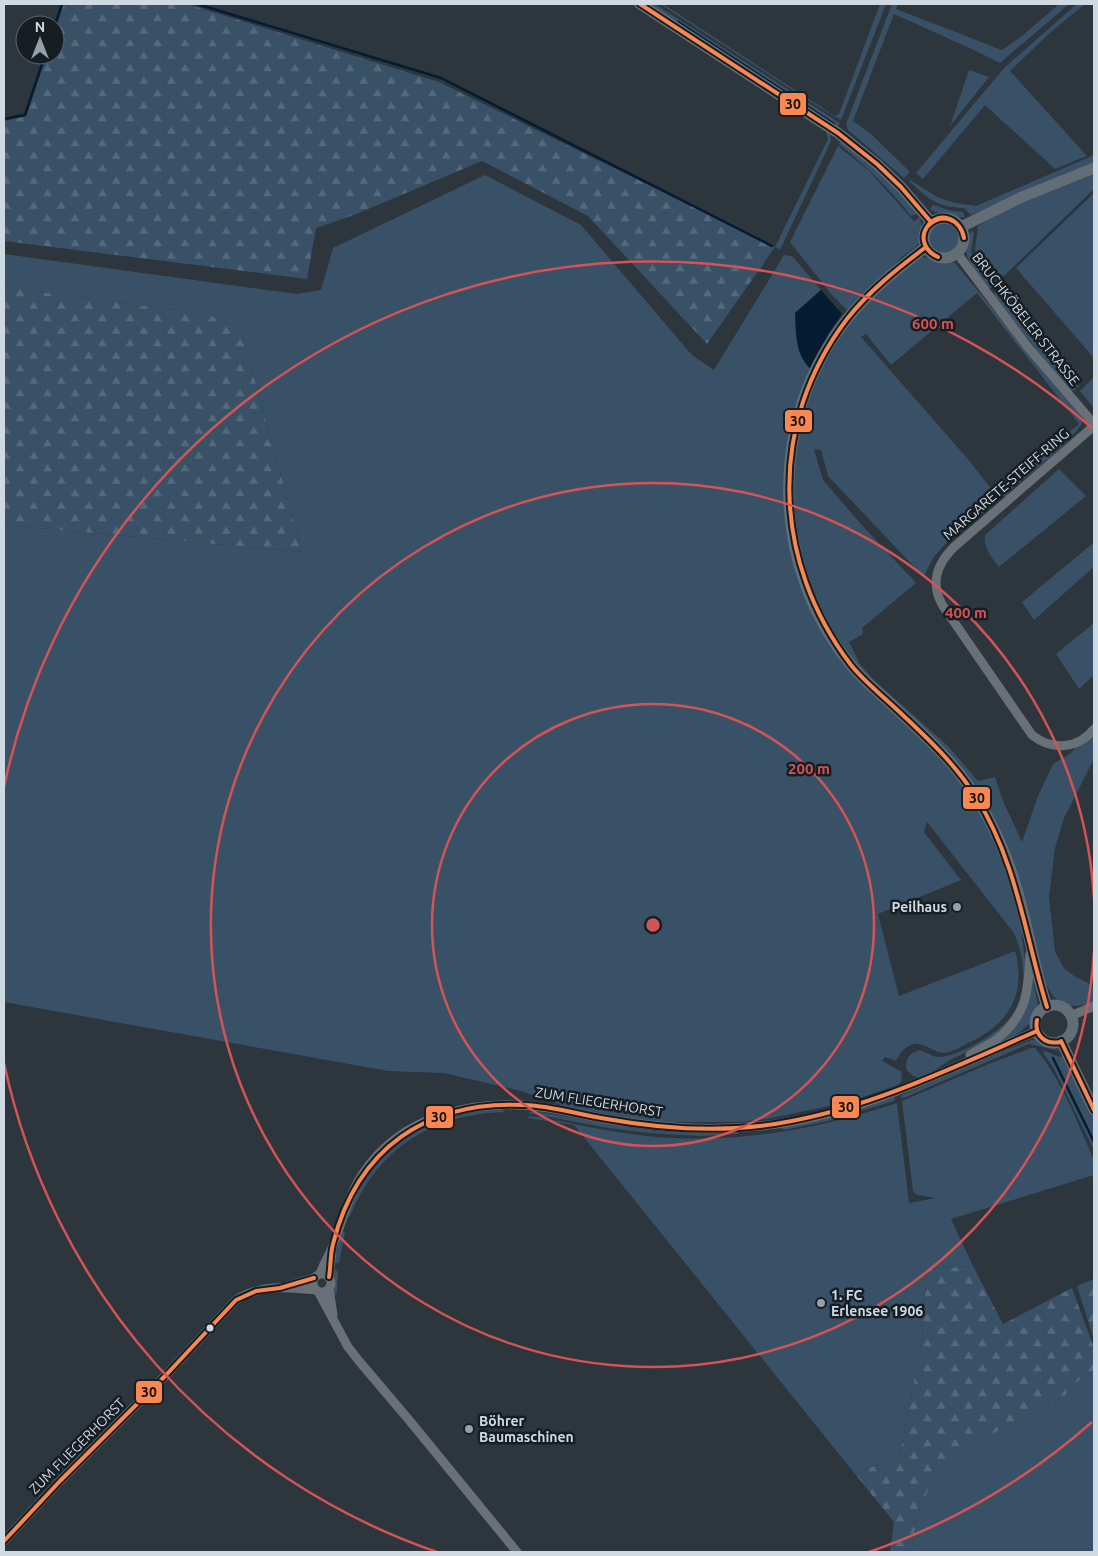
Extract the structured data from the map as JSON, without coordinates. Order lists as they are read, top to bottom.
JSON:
{
  "streets": {
    "street": ["BRUCHKÖBELER STRASSE", "MARGARETE-STEIFF-RING", "ZUM FLIEGERHORST"]
  },
  "crossings": [
    ["BRUCHKÖBELER STRASSE", "MARGARETE-STEIFF-RING"]
  ],
  "places": ["Peilhaus", "1. FC Erlensee 1906", "Böhrer Baumaschinen"],
  "lines": ["transit line 30"],
  "north": "top",
  "rings": ["600 m", "400 m", "200 m"]
}
